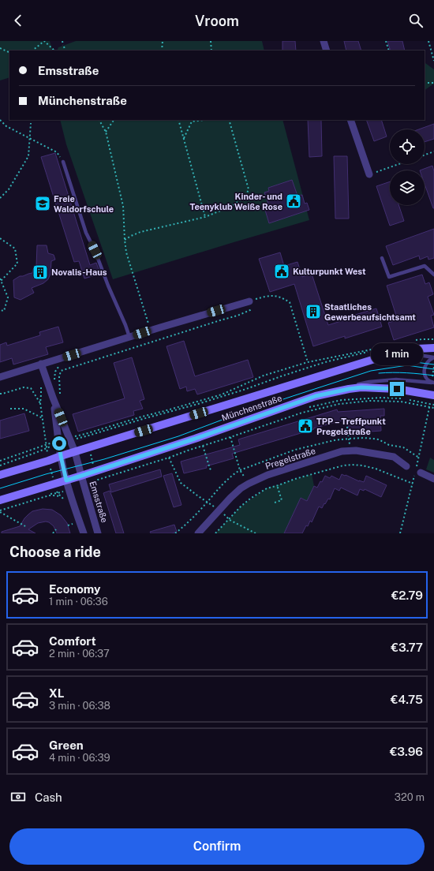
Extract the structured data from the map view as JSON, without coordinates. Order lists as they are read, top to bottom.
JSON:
{
  "streets": {
    "main road": ["Münchenstraße"],
    "street": ["Pregelstraße", "Emsstraße"]
  },
  "crossings": [
    ["Münchenstraße", "Emsstraße"]
  ],
  "places": {
    "public building": ["Kinder- und Teenyklub Weiße Rose", "Kulturpunkt West", "TPP – Treffpunkt Pregelstraße"],
    "school or university": ["Freie Waldorfschule"],
    "building": ["Novalis-Haus", "Staatliches Gewerbeaufsichtsamt"]
  },
  "page": {
    "header": "Vroom",
    "banner": ["Emsstraße", "Münchenstraße"],
    "bubble": "1 min",
    "heading": "Choose a ride",
    "list": [
      {
        "name": "Economy",
        "note": "1 min · 06:36",
        "value": "€2.79"
      },
      {
        "name": "Comfort",
        "note": "2 min · 06:37",
        "value": "€3.77"
      },
      {
        "name": "XL",
        "note": "3 min · 06:38",
        "value": "€4.75"
      },
      {
        "name": "Green",
        "note": "4 min · 06:39",
        "value": "€3.96"
      }
    ],
    "pay": ["Cash", "320 m"],
    "buttons": "Confirm"
  }
}
